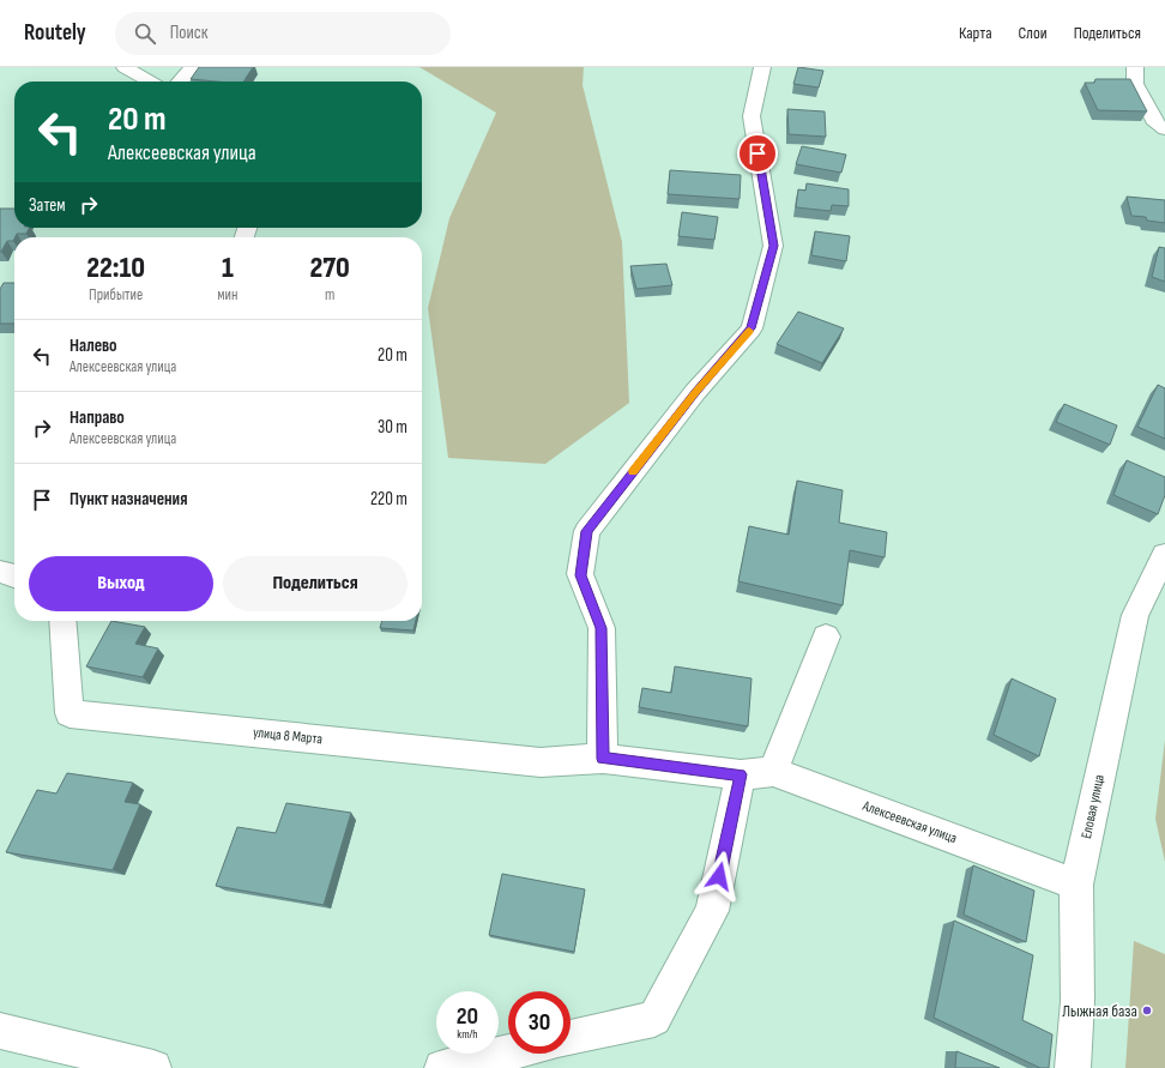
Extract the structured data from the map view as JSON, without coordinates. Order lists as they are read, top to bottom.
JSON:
{
  "streets": {
    "street": ["улица 8 Марта", "Еловая улица", "Алексеевская улица"]
  },
  "crossings": [
    ["улица 8 Марта", "Алексеевская улица"],
    ["Еловая улица", "Алексеевская улица"]
  ],
  "places": ["Лыжная база"],
  "page": {
    "header": "Routely",
    "search": "Поиск",
    "nav": ["Карта", "Слои", "Поделиться"],
    "turn": ["20 m", "Алексеевская улица"],
    "then": "Затем",
    "eta": [
      "22:10",
      "Прибытие",
      "1",
      "мин",
      "270",
      "m"
    ],
    "list": [
      {
        "name": "Налево",
        "note": "Алексеевская улица",
        "value": "20 m"
      },
      {
        "name": "Направо",
        "note": "Алексеевская улица",
        "value": "30 m"
      },
      {
        "name": "Пункт назначения",
        "value": "220 m"
      }
    ],
    "buttons": ["Выход", "Поделиться"],
    "speed": "20 km/h",
    "limit": "30"
  }
}
